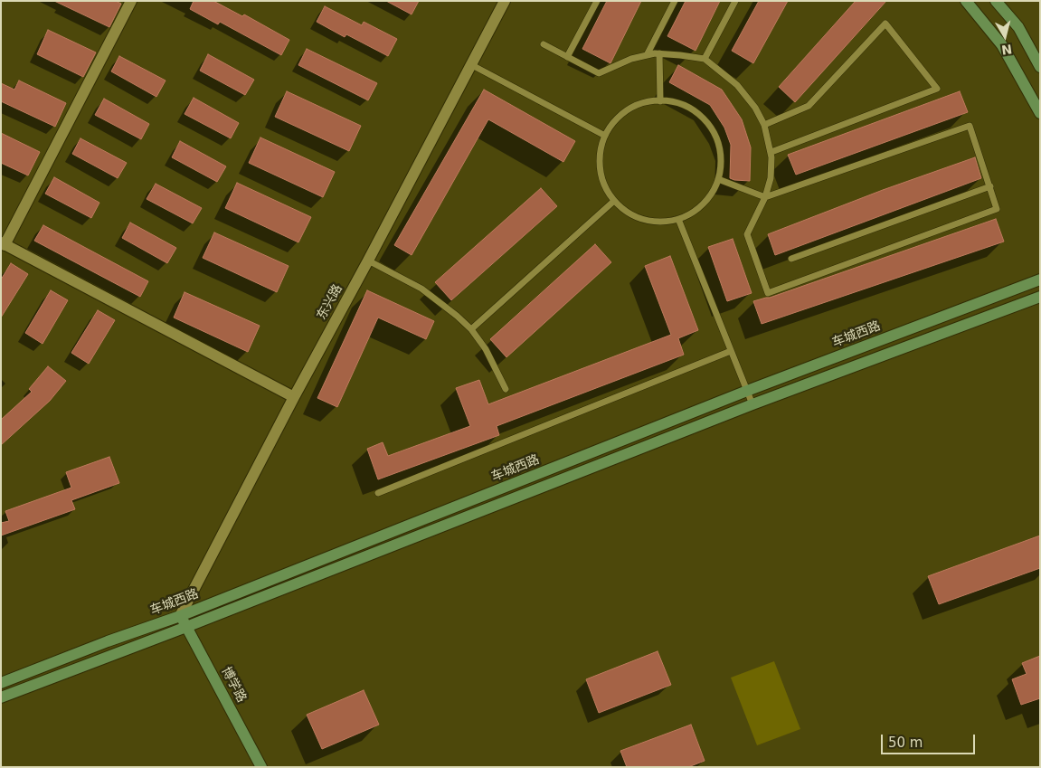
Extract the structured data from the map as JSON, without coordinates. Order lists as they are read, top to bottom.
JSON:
{
  "streets": {
    "main road": ["车城西路", "博学路"],
    "street": ["东兴路"]
  },
  "crossings": [
    ["东兴路", "车城西路"],
    ["东兴路", "博学路"],
    ["车城西路", "博学路"]
  ],
  "scale_bar": "50 m",
  "north": "bottom"
}
